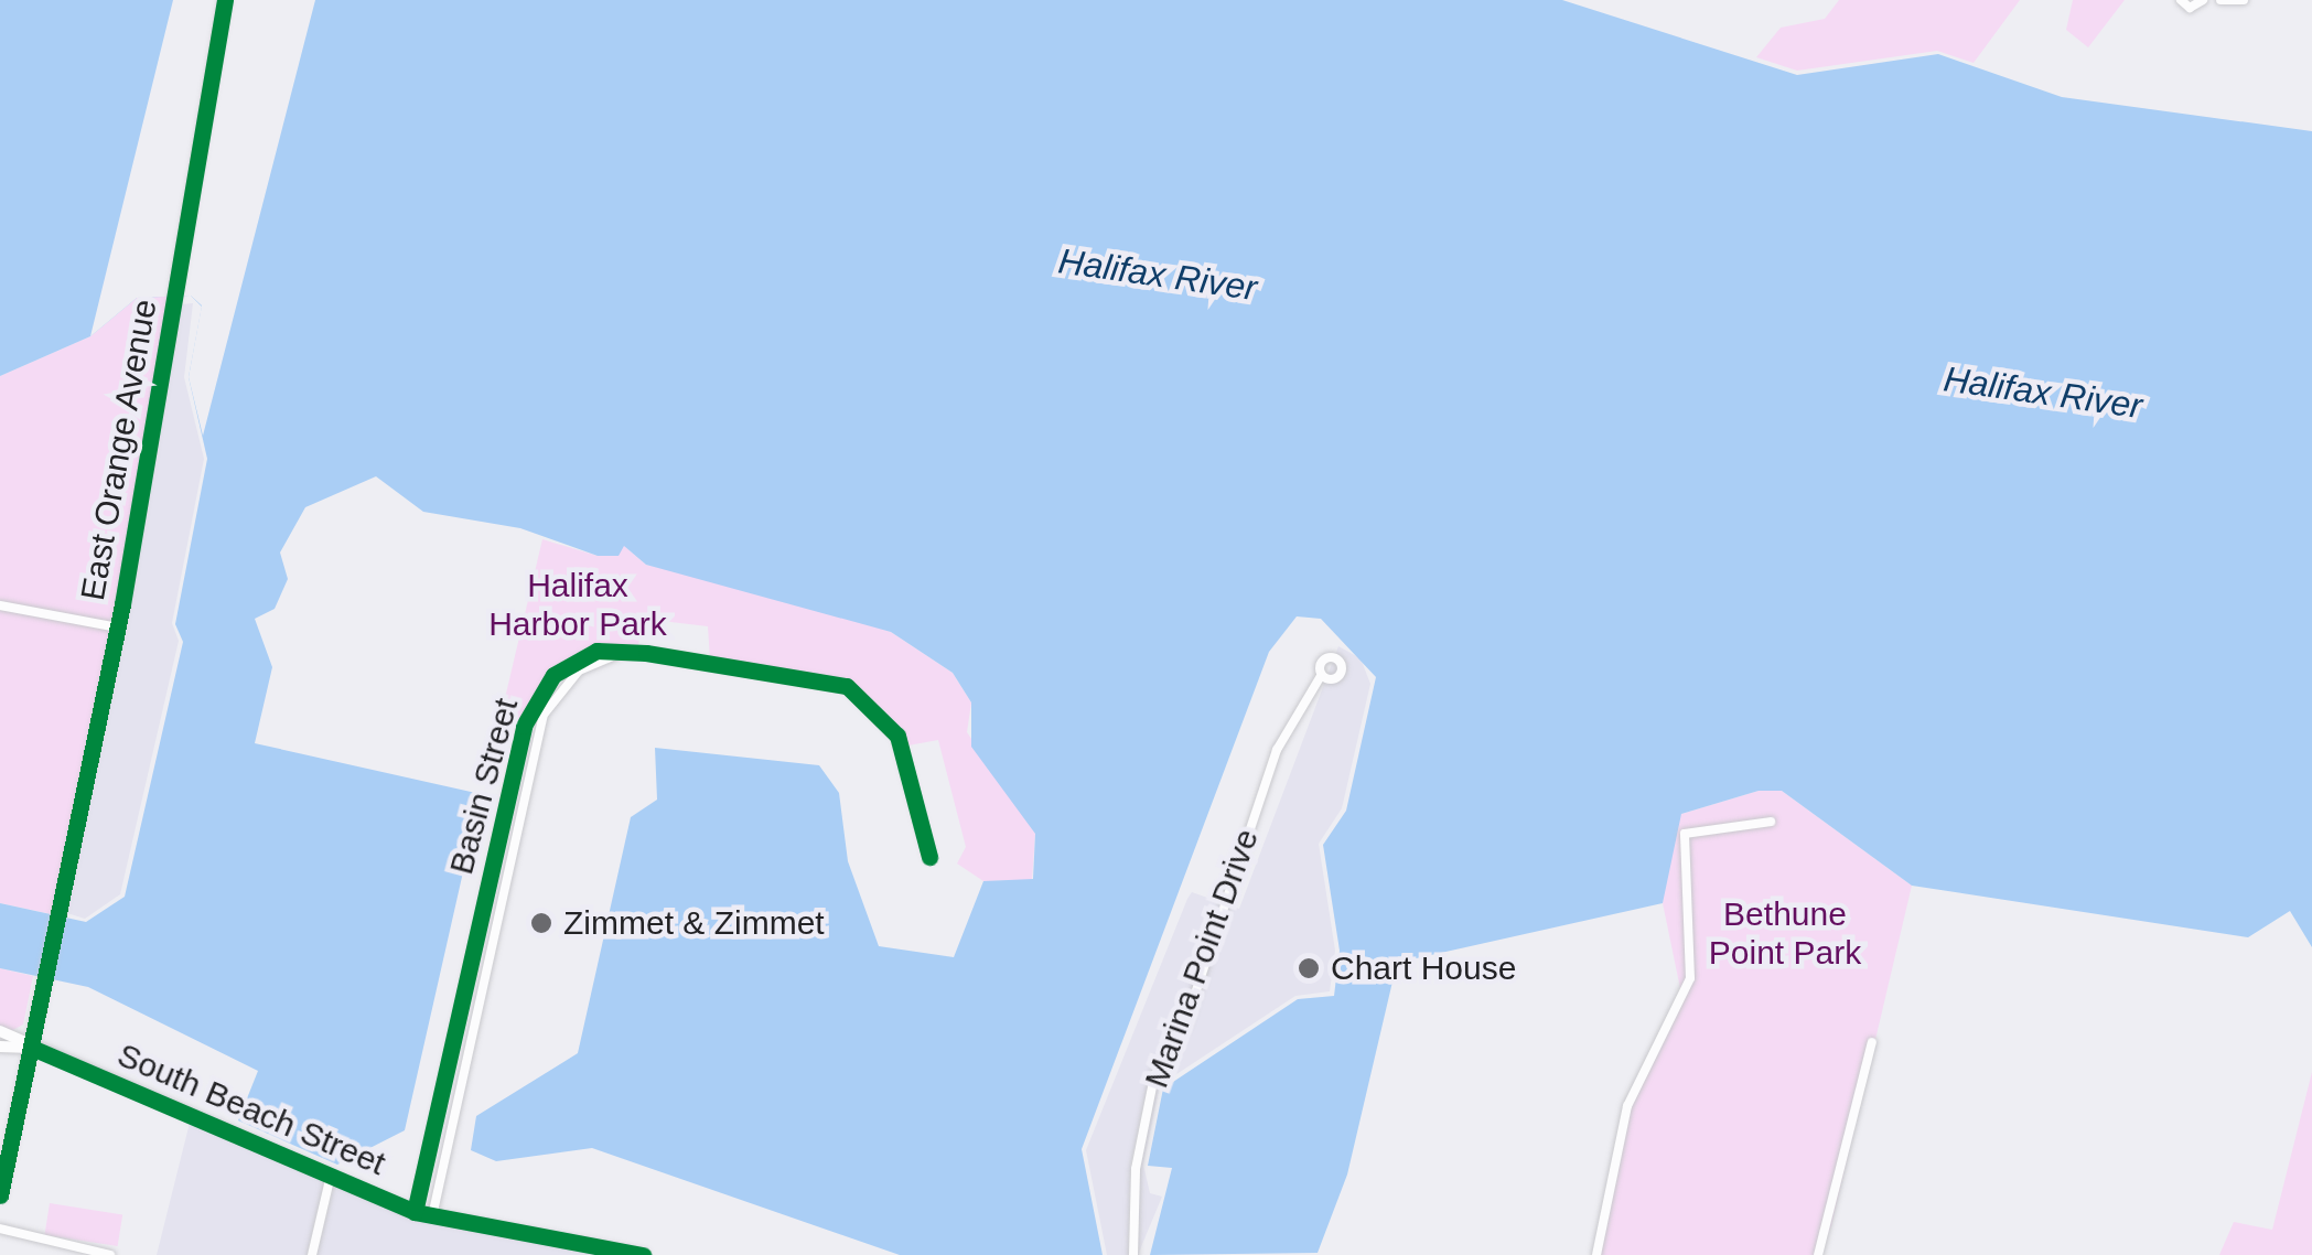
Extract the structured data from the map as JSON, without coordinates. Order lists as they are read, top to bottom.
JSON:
{
  "streets": {
    "street": [
      "East Orange Avenue",
      "Basin Street",
      "Marina Point Drive",
      "South Beach Street"
    ]
  },
  "crossings": [
    ["East Orange Avenue", "South Beach Street"],
    ["Basin Street", "South Beach Street"]
  ],
  "water": ["Halifax River"],
  "parks": ["Halifax Harbor Park", "Bethune Point Park"],
  "places": ["Zimmet & Zimmet", "Chart House"]
}
